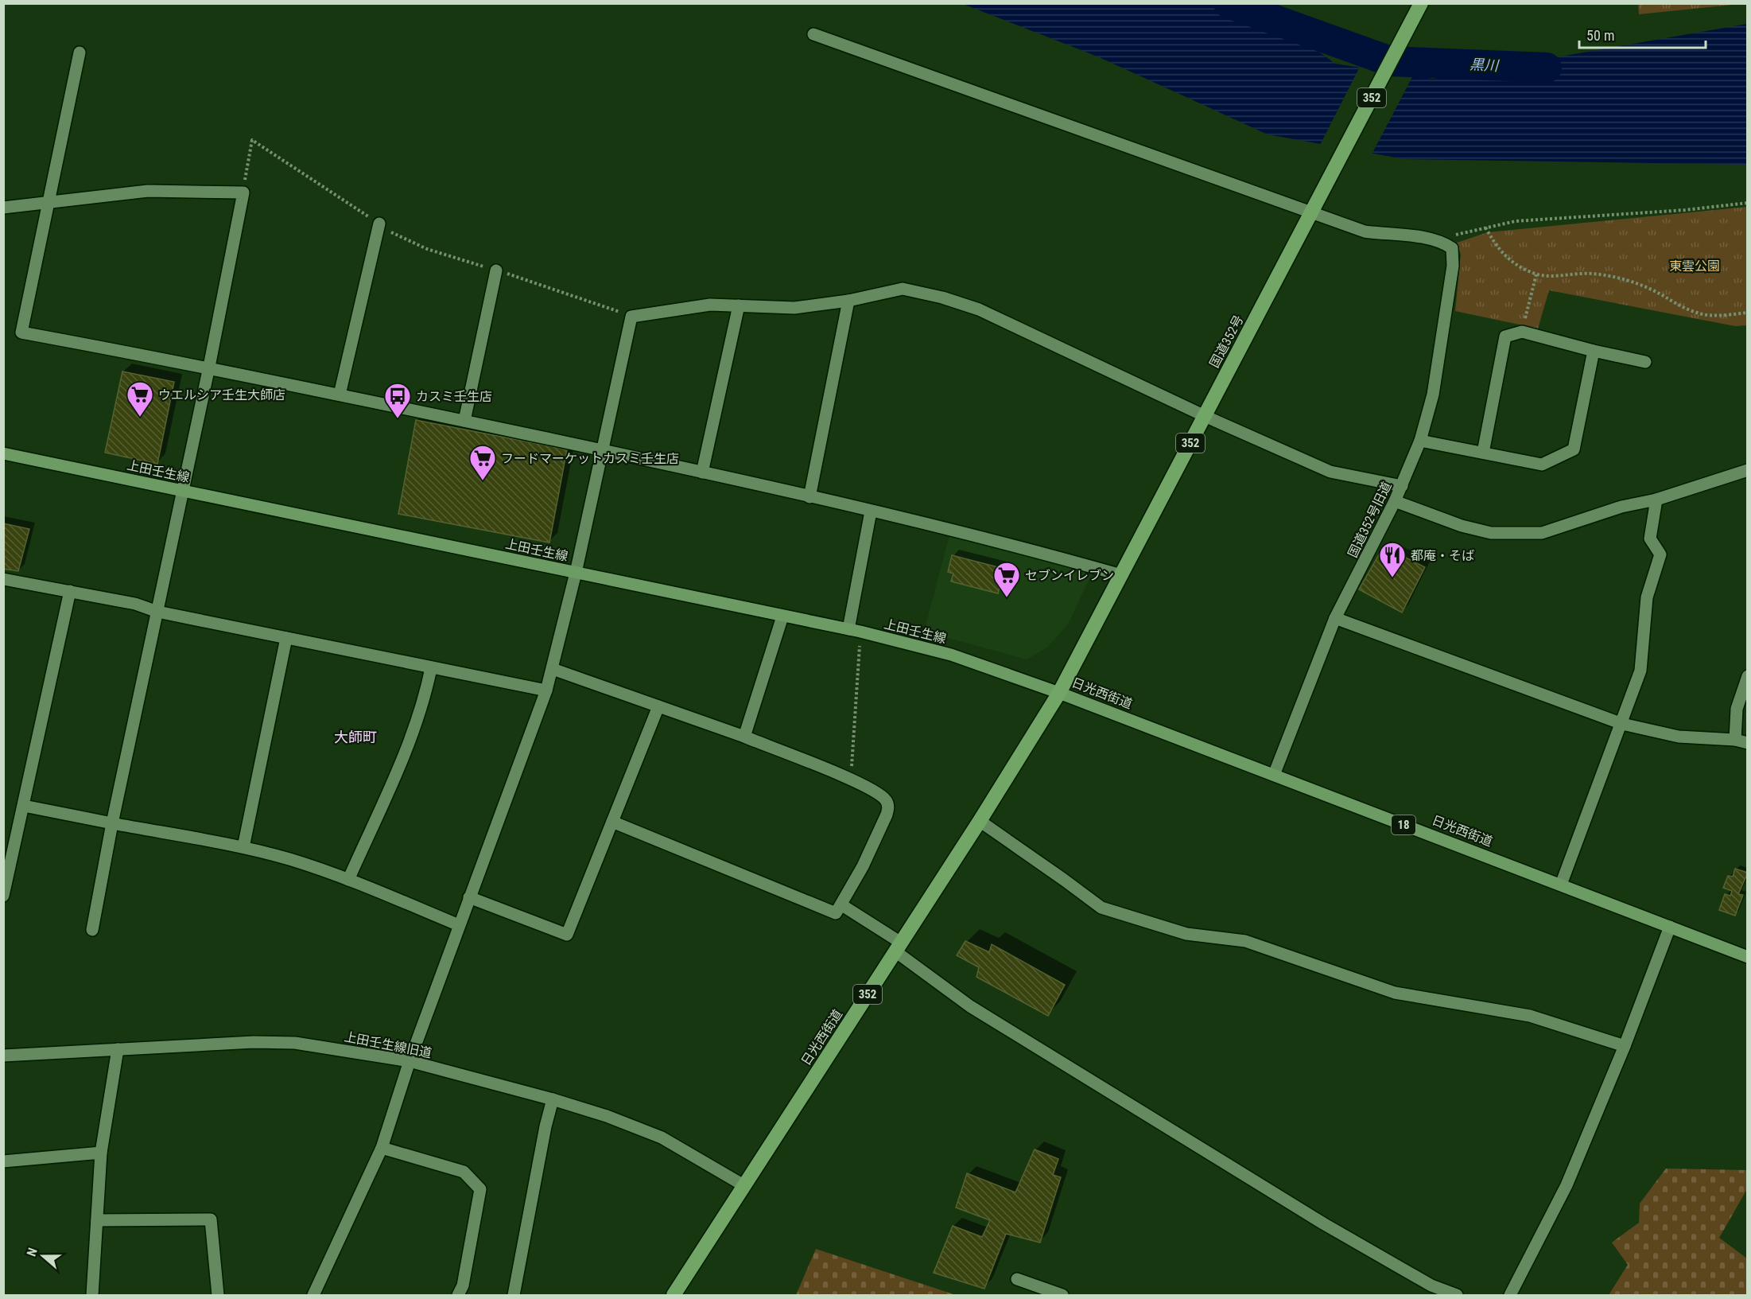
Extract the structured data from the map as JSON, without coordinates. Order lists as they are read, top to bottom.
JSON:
{
  "streets": {
    "highway": ["352", "国道352号", "日光西街道"],
    "main road": ["上田壬生線", "18"],
    "street": ["国道352号旧道", "上田壬生線旧道"]
  },
  "crossings": [
    ["国道352号", "上田壬生線"],
    ["国道352号", "日光西街道"],
    ["上田壬生線", "日光西街道"],
    ["国道352号旧道", "日光西街道"],
    ["日光西街道", "上田壬生線旧道"]
  ],
  "districts": ["大師町"],
  "water": ["黒川"],
  "parks": ["東雲公園"],
  "places": {
    "supermarket": ["ウエルシア壬生大師店", "フードマーケットカスミ壬生店", "セブンイレブン"],
    "bus stop": ["カスミ壬生店"],
    "restaurant": ["都庵・そば"]
  },
  "scale_bar": "50 m",
  "north": "left"
}
